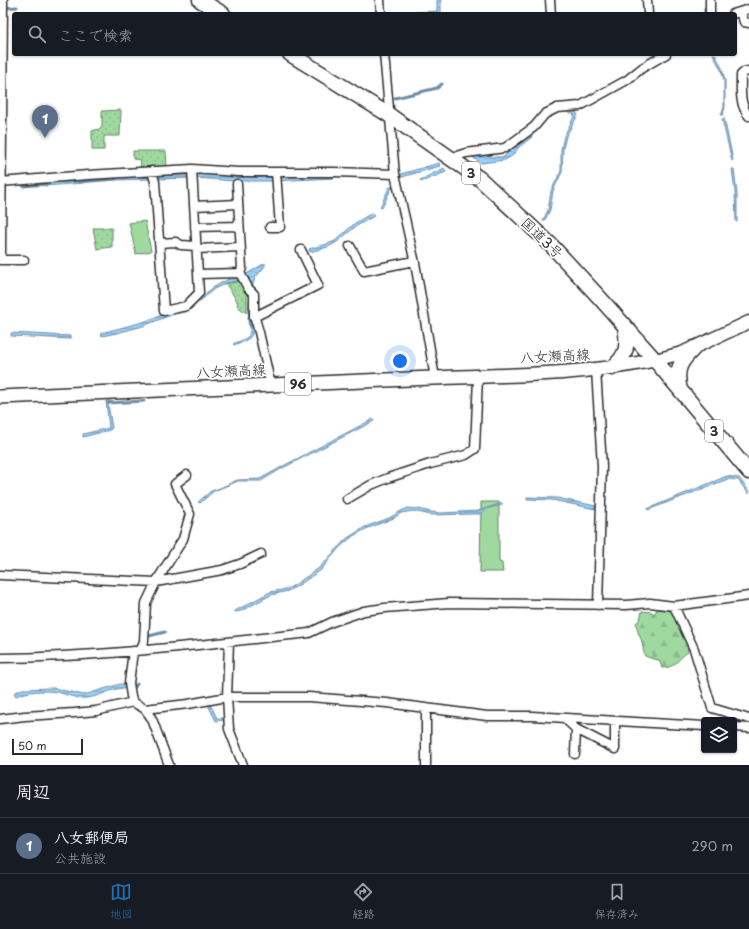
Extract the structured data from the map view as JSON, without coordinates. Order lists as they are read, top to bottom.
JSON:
{
  "streets": {
    "highway": ["3", "国道3号"],
    "main road": ["八女瀬高線", "96"]
  },
  "crossings": [
    ["国道3号", "八女瀬高線"]
  ],
  "scale_bar": "50 m",
  "page": {
    "search": "ここで検索",
    "pins": "1",
    "scale": "50 m",
    "heading": "周辺",
    "list": [
      {
        "mark": "1",
        "name": "八女郵便局",
        "note": "公共施設",
        "value": "290 m"
      }
    ],
    "nav": ["地図", "経路", "保存済み"]
  }
}
